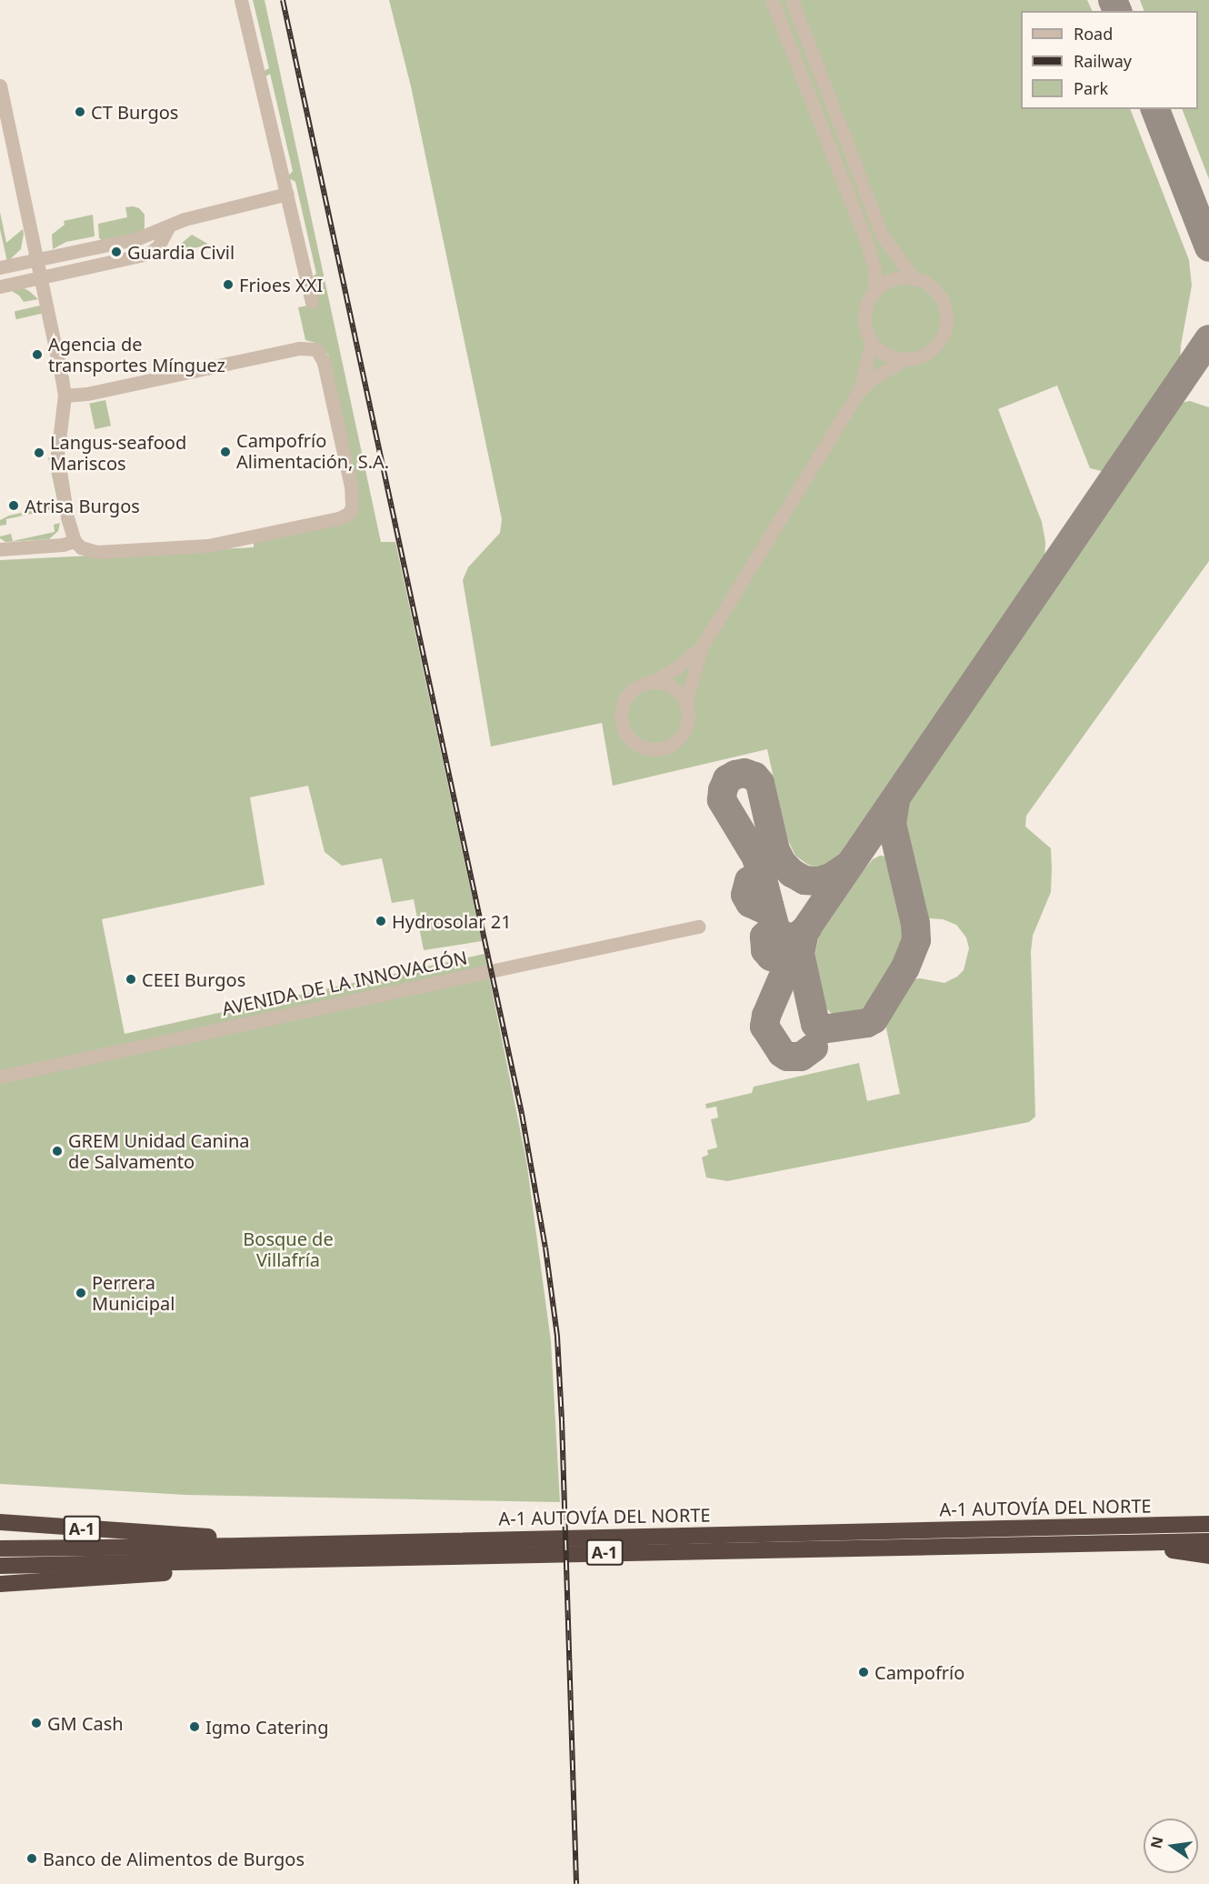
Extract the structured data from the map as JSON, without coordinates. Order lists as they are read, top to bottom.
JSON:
{
  "streets": {
    "highway": ["A-1 AUTOVÍA DEL NORTE", "A-1"],
    "street": ["AVENIDA DE LA INNOVACIÓN"]
  },
  "crossings": [
    ["A-1 AUTOVÍA DEL NORTE", "A-1"]
  ],
  "parks": ["Bosque de Villafría"],
  "places": [
    "CT Burgos",
    "Guardia Civil",
    "Frioes XXI",
    "Agencia de transportes Mínguez",
    "Campofrío Alimentación, S.A.",
    "Langus-seafood Mariscos",
    "Atrisa Burgos",
    "Hydrosolar 21",
    "CEEI Burgos",
    "GREM Unidad Canina de Salvamento",
    "Perrera Municipal",
    "Campofrío",
    "GM Cash",
    "Igmo Catering",
    "Banco de Alimentos de Burgos"
  ],
  "legend": ["Road", "Railway", "Park"],
  "north": "left"
}
